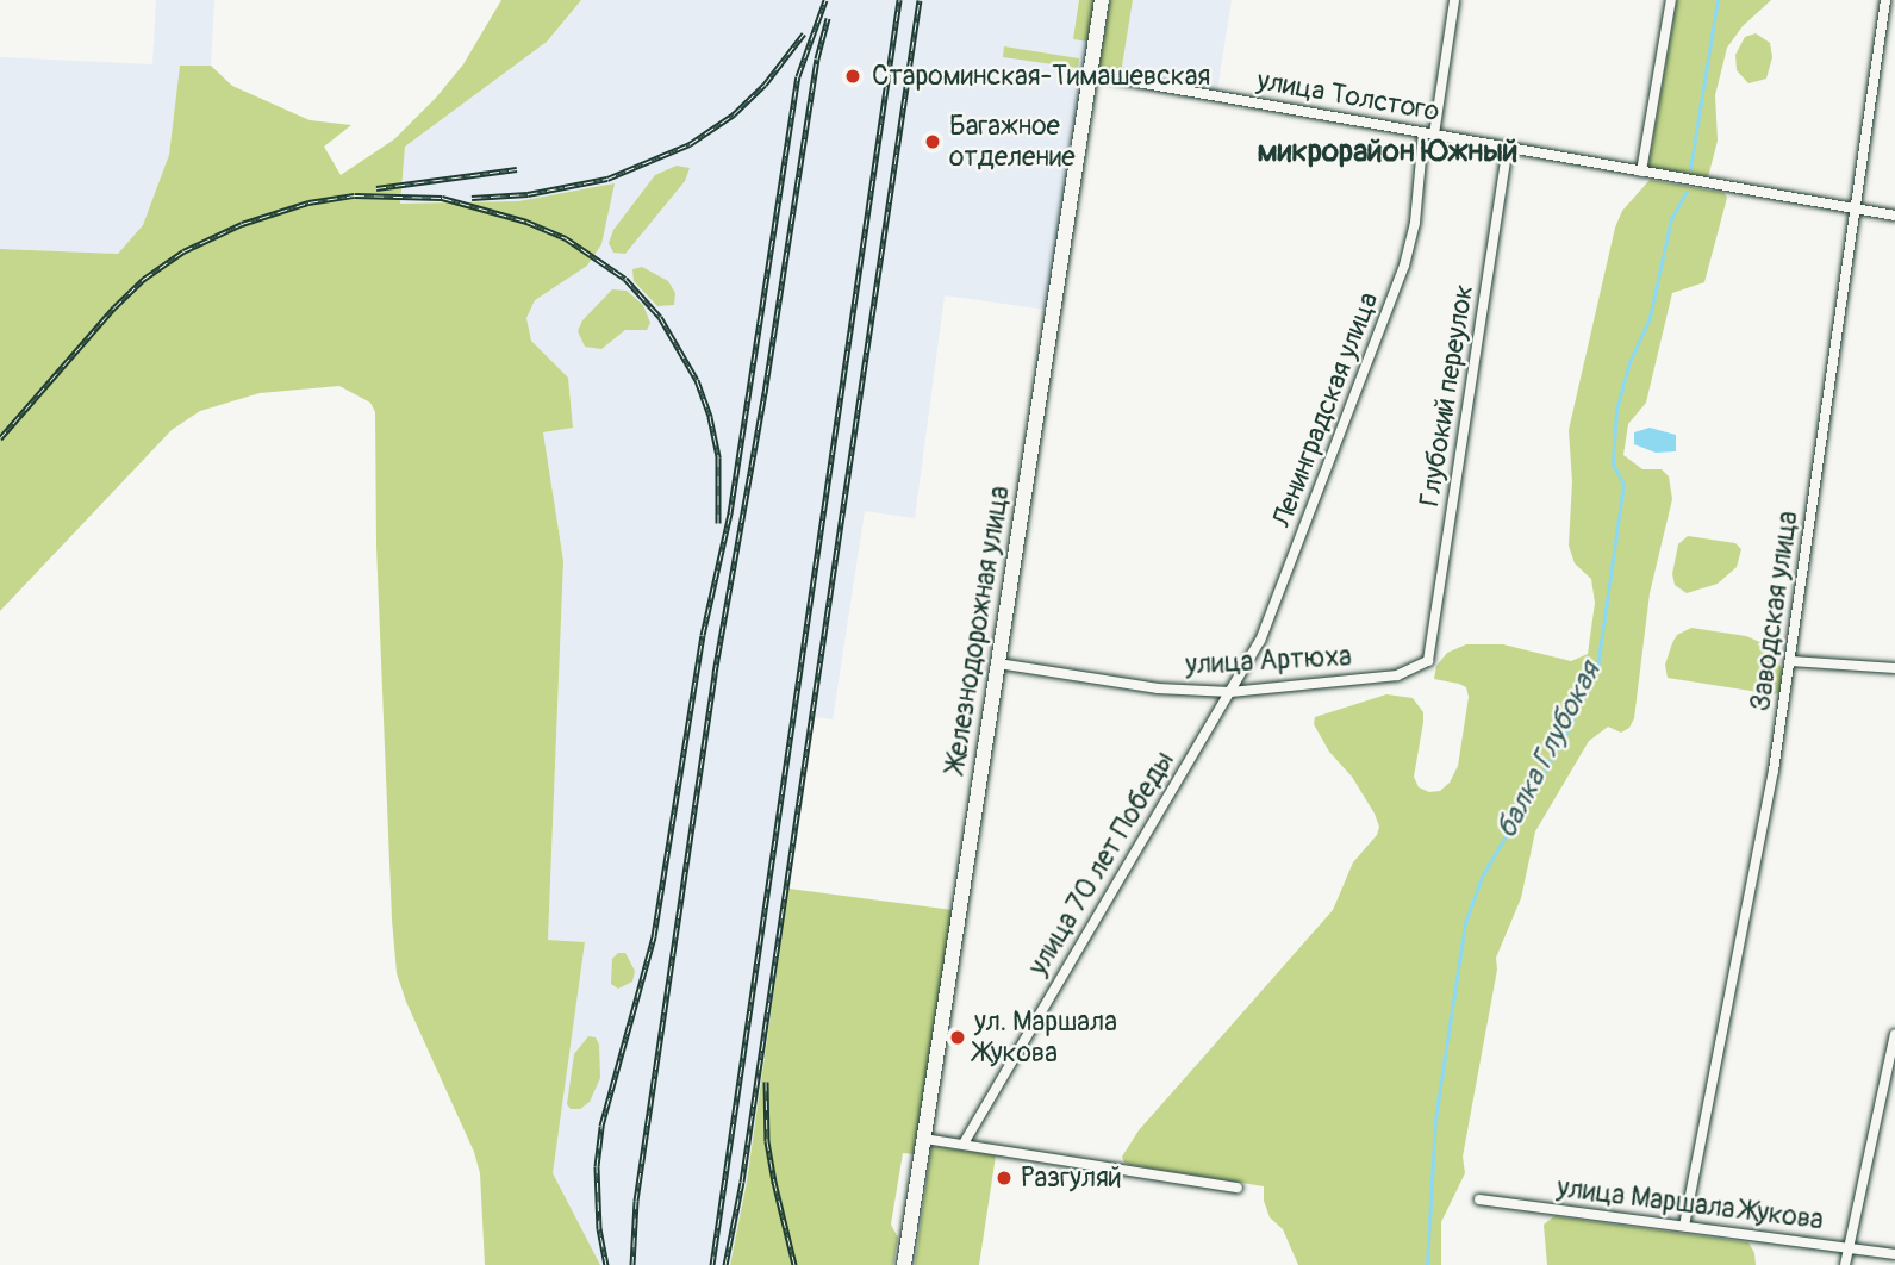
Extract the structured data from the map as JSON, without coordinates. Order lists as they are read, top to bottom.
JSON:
{
  "streets": {
    "main road": ["Железнодорожная улица"],
    "street": [
      "улица Толстого",
      "Глубокий переулок",
      "Ленинградская улица",
      "Заводская улица",
      "улица Артюха",
      "улица 70 лет Победы",
      "улица Маршала Жукова"
    ]
  },
  "crossings": [
    ["улица Толстого", "Глубокий переулок"],
    ["улица Толстого", "Ленинградская улица"],
    ["улица Толстого", "Заводская улица"],
    ["улица Толстого", "Железнодорожная улица"],
    ["Глубокий переулок", "улица Артюха"],
    ["Ленинградская улица", "улица Артюха"],
    ["Ленинградская улица", "улица 70 лет Победы"],
    ["Заводская улица", "улица Маршала Жукова"],
    ["Железнодорожная улица", "улица Артюха"],
    ["улица Артюха", "улица 70 лет Победы"]
  ],
  "districts": ["микрорайон Южный"],
  "water": ["балка Глубокая"],
  "places": [
    "Староминская-Тимашевская",
    "Багажное отделение",
    "ул. Маршала Жукова",
    "Разгуляй"
  ]
}
